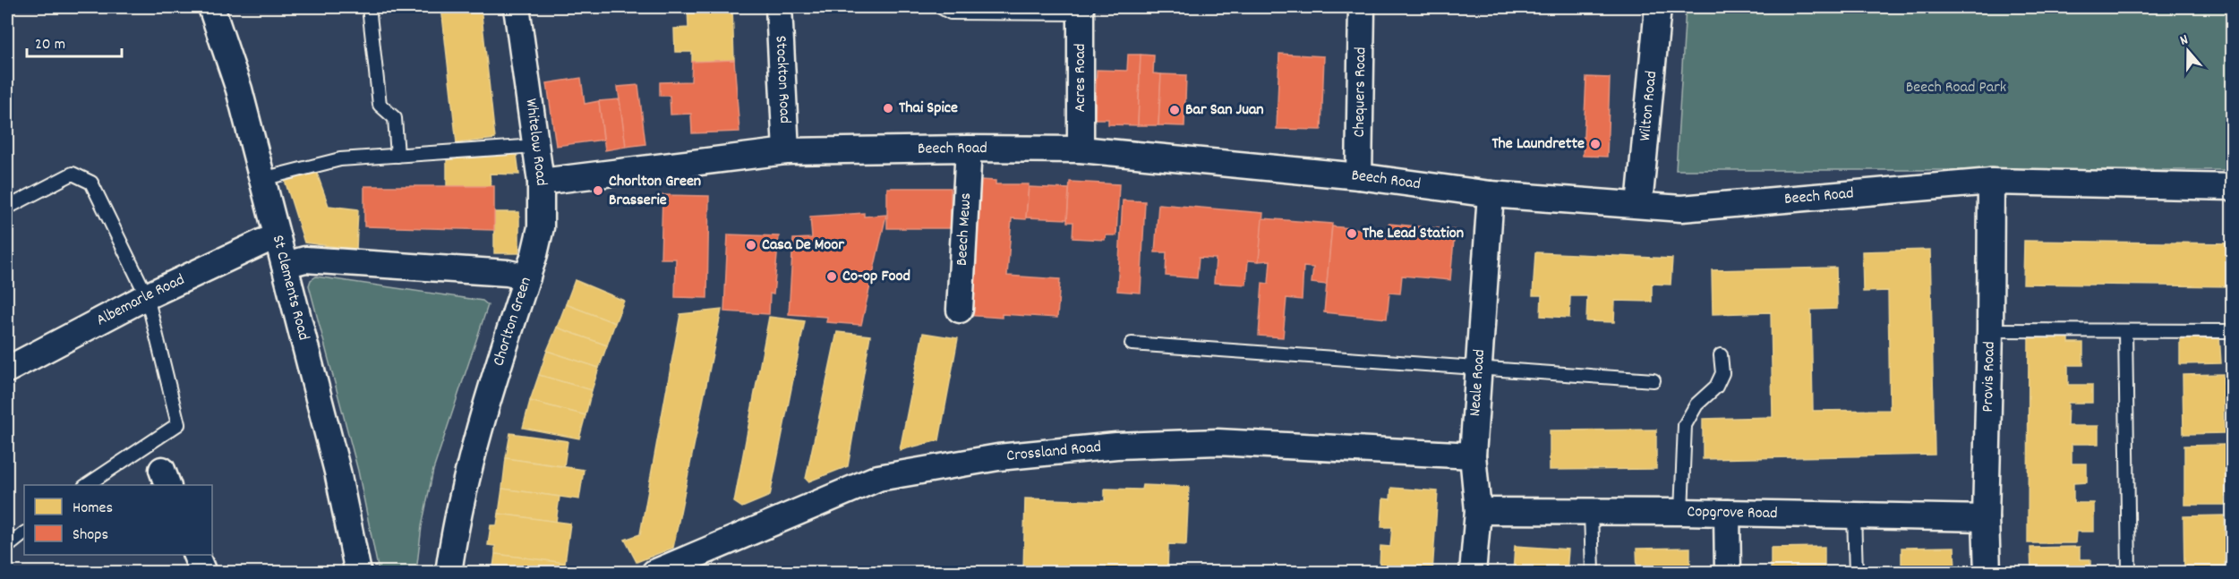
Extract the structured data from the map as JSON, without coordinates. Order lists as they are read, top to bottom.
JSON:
{
  "streets": {
    "street": [
      "Acres Road",
      "Stockton Road",
      "Chequers Road",
      "Wilton Road",
      "Whitelow Road",
      "Beech Road",
      "Beech Mews",
      "St Clements Road",
      "Albemarle Road",
      "Chorlton Green",
      "Provis Road",
      "Neale Road",
      "Crossland Road",
      "Copgrove Road"
    ]
  },
  "crossings": [
    ["Acres Road", "Beech Road"],
    ["Stockton Road", "Beech Road"],
    ["Chequers Road", "Beech Road"],
    ["Wilton Road", "Beech Road"],
    ["Whitelow Road", "Beech Road"],
    ["Whitelow Road", "Chorlton Green"],
    ["Beech Road", "Beech Mews"],
    ["Beech Road", "Provis Road"],
    ["Beech Road", "Neale Road"],
    ["St Clements Road", "Albemarle Road"],
    ["St Clements Road", "Chorlton Green"],
    ["Provis Road", "Copgrove Road"],
    ["Neale Road", "Crossland Road"],
    ["Neale Road", "Copgrove Road"]
  ],
  "parks": ["Beech Road Park"],
  "places": [
    "Thai Spice",
    "Bar San Juan",
    "The Laundrette",
    "Chorlton Green Brasserie",
    "The Lead Station",
    "Casa De Moor",
    "Co-op Food"
  ],
  "legend": ["Homes", "Shops"],
  "scale_bar": "20 m",
  "north": "top"
}
